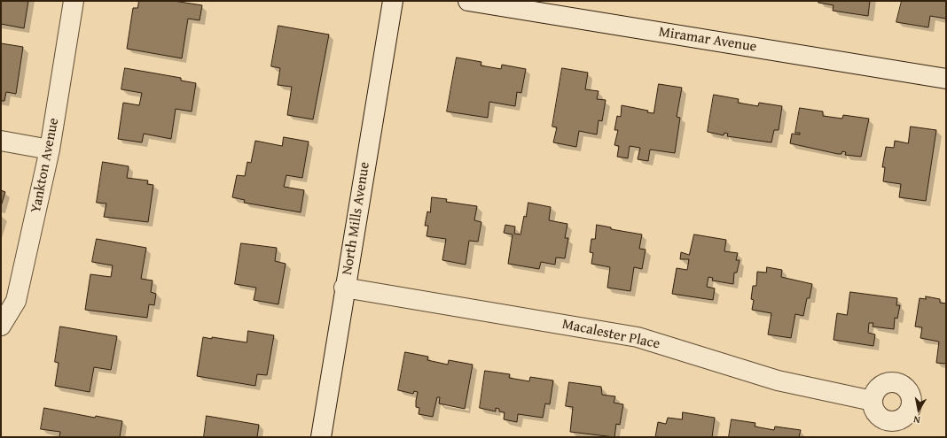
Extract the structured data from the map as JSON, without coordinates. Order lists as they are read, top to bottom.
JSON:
{
  "streets": {
    "street": [
      "Miramar Avenue",
      "Yankton Avenue",
      "North Mills Avenue",
      "Macalester Place"
    ]
  },
  "crossings": [
    ["North Mills Avenue", "Macalester Place"]
  ],
  "north": "bottom"
}
